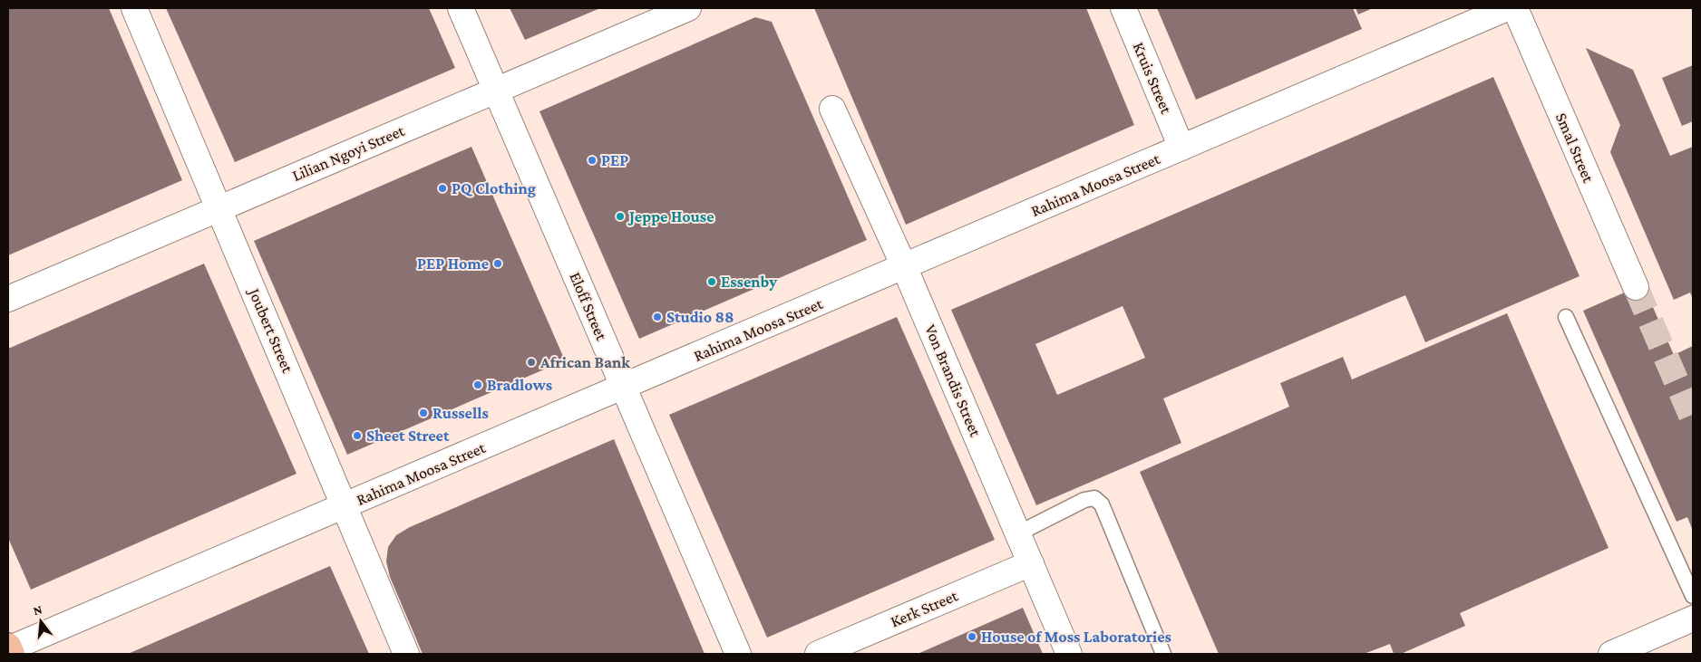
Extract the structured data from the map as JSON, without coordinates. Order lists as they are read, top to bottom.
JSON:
{
  "streets": {
    "street": [
      "Kruis Street",
      "Smal Street",
      "Lilian Ngoyi Street",
      "Rahima Moosa Street",
      "Eloff Street",
      "Joubert Street",
      "Von Brandis Street",
      "Kerk Street"
    ]
  },
  "crossings": [
    ["Kruis Street", "Rahima Moosa Street"],
    ["Lilian Ngoyi Street", "Eloff Street"],
    ["Lilian Ngoyi Street", "Joubert Street"],
    ["Rahima Moosa Street", "Eloff Street"],
    ["Rahima Moosa Street", "Joubert Street"],
    ["Rahima Moosa Street", "Von Brandis Street"],
    ["Von Brandis Street", "Kerk Street"]
  ],
  "places": [
    "PEP",
    "PQ Clothing",
    "Jeppe House",
    "PEP Home",
    "Essenby",
    "Studio 88",
    "African Bank",
    "Bradlows",
    "Russells",
    "Sheet Street",
    "House of Moss Laboratories"
  ],
  "north": "top"
}
